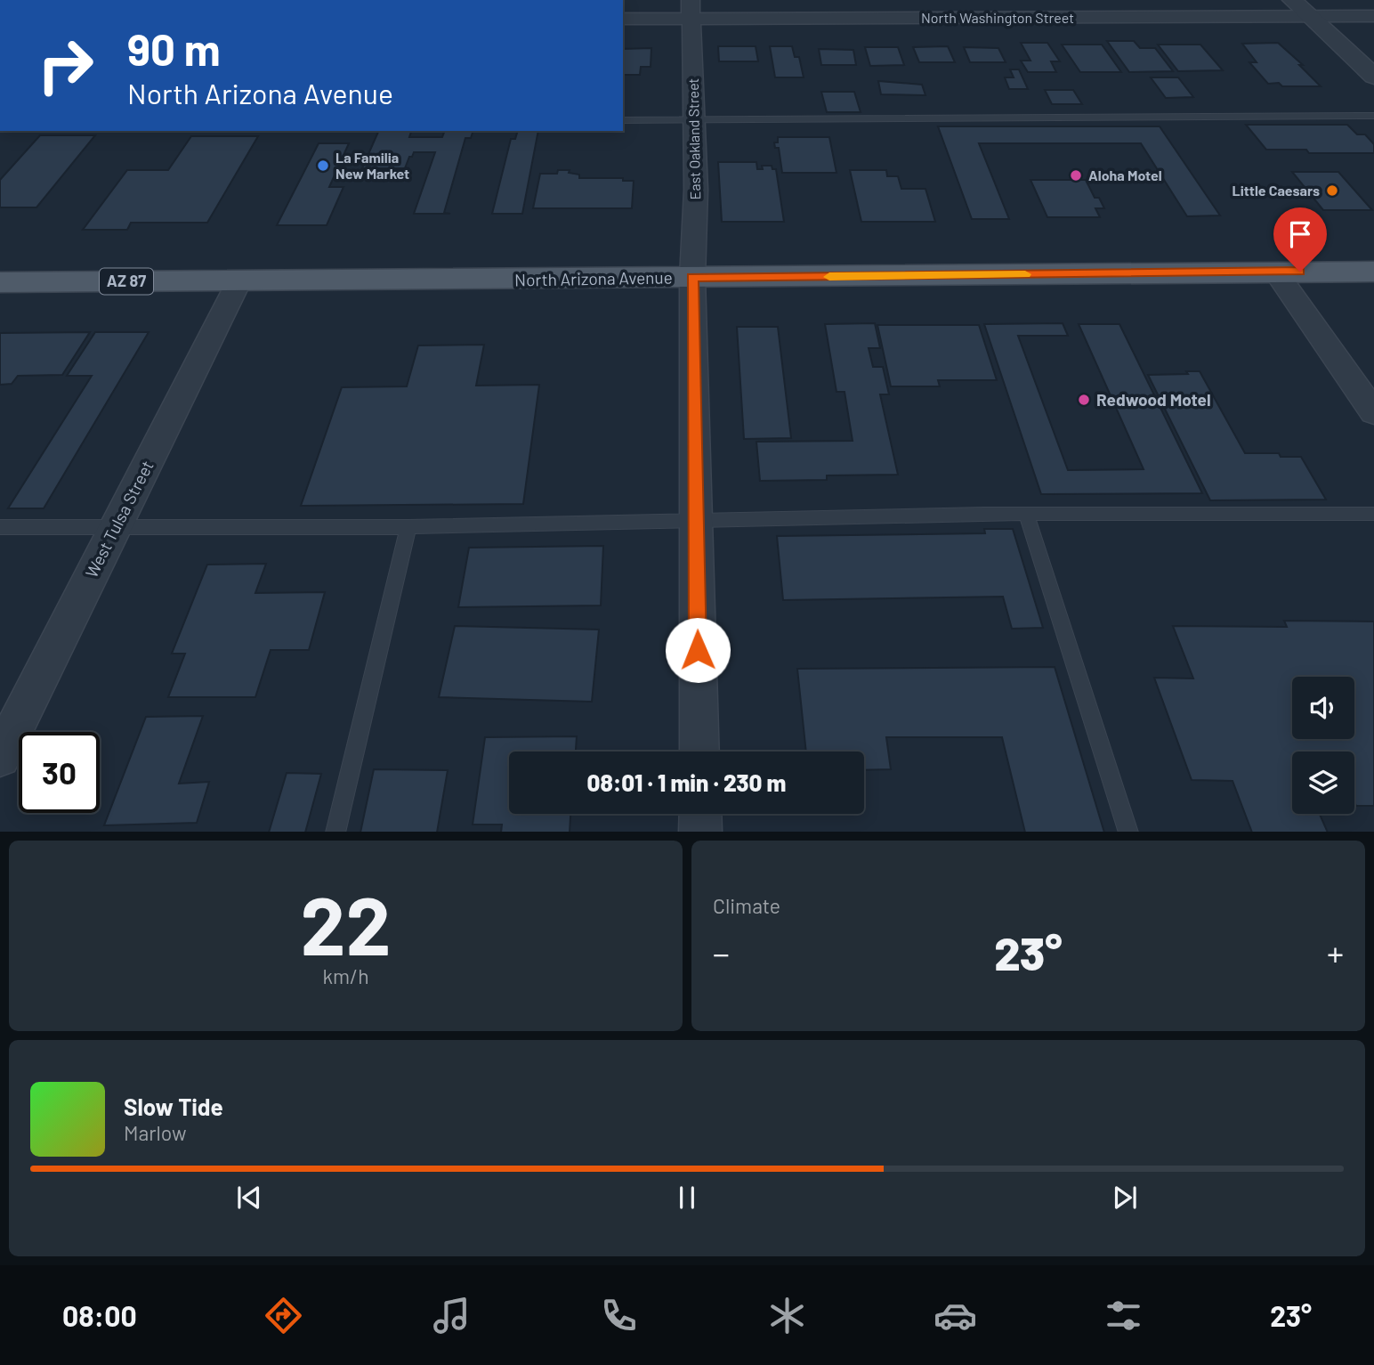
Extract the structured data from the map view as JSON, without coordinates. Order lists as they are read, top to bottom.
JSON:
{
  "streets": {
    "main road": ["North Arizona Avenue", "AZ 87"],
    "street": ["North Washington Street", "East Oakland Street", "West Tulsa Street"]
  },
  "crossings": [
    ["North Washington Street", "East Oakland Street"],
    ["East Oakland Street", "North Arizona Avenue"],
    ["North Arizona Avenue", "West Tulsa Street"]
  ],
  "places": [
    "La Familia New Market",
    "Aloha Motel",
    "Little Caesars",
    "Redwood Motel"
  ],
  "page": {
    "turn": ["90 m", "North Arizona Avenue"],
    "limit": "30",
    "trip": "08:01 · 1 min · 230 m",
    "tile": [
      ["22", "km/h"],
      "Climate"
    ],
    "heat": ["−", "23°", "+"],
    "song": ["Slow Tide", "Marlow"],
    "tabs": ["08:00", "23°"]
  }
}
